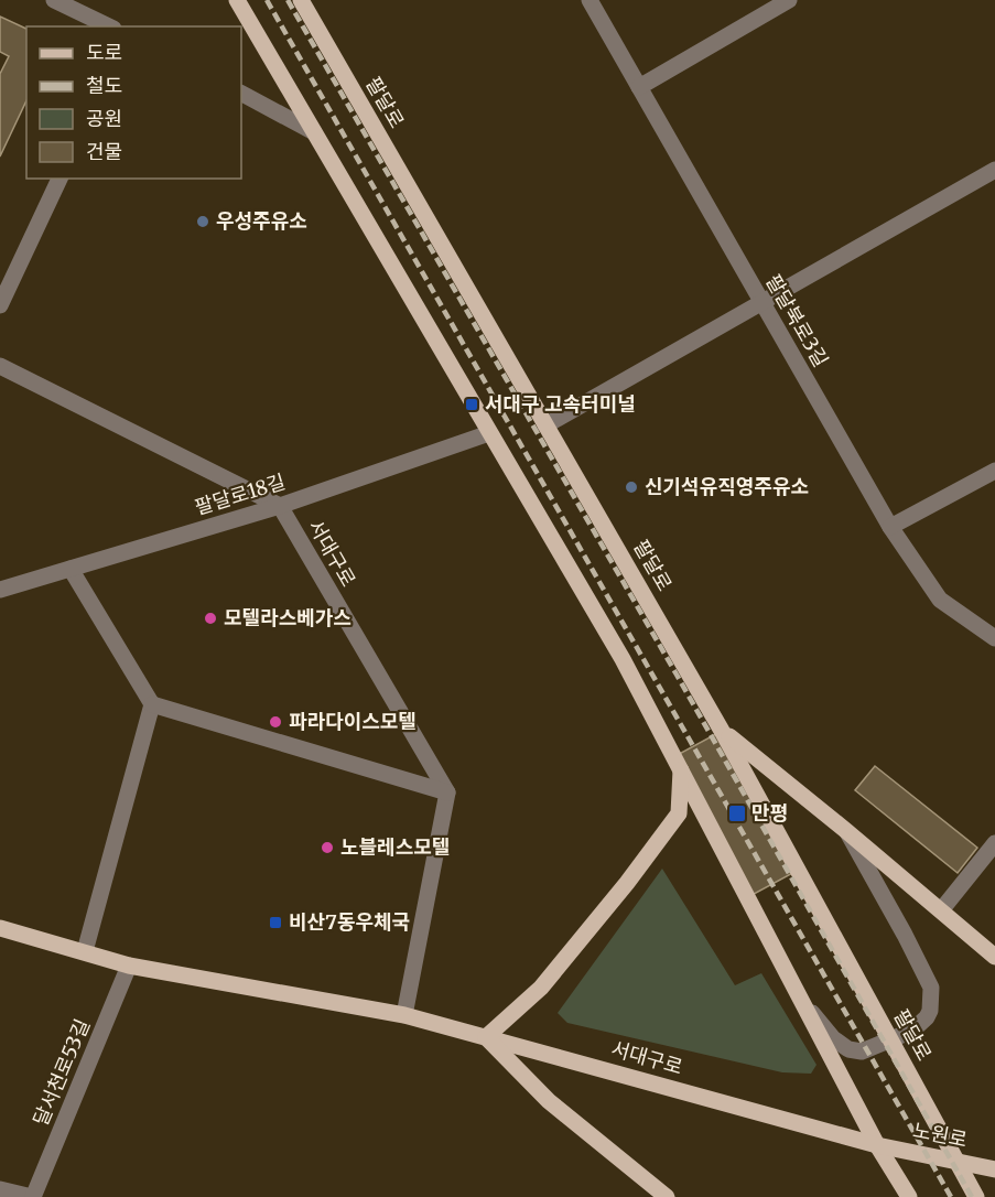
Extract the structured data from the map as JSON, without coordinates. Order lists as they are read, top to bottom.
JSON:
{
  "streets": {
    "main road": ["팔달로", "서대구로", "노원로"],
    "street": ["팔달북로3길", "팔달로18길", "달서천로53길"]
  },
  "crossings": [
    ["팔달로", "노원로"],
    ["팔달로18길", "서대구로"],
    ["서대구로", "달서천로53길"],
    ["서대구로", "노원로"]
  ],
  "places": {
    "other": [
      "우성주유소",
      "신기석유직영주유소",
      "모텔라스베가스",
      "파라다이스모텔",
      "노블레스모텔"
    ],
    "transit": ["서대구 고속터미널", "만평", "비산7동우체국"]
  },
  "legend": [
    "도로",
    "철도",
    "공원",
    "건물"
  ]
}
